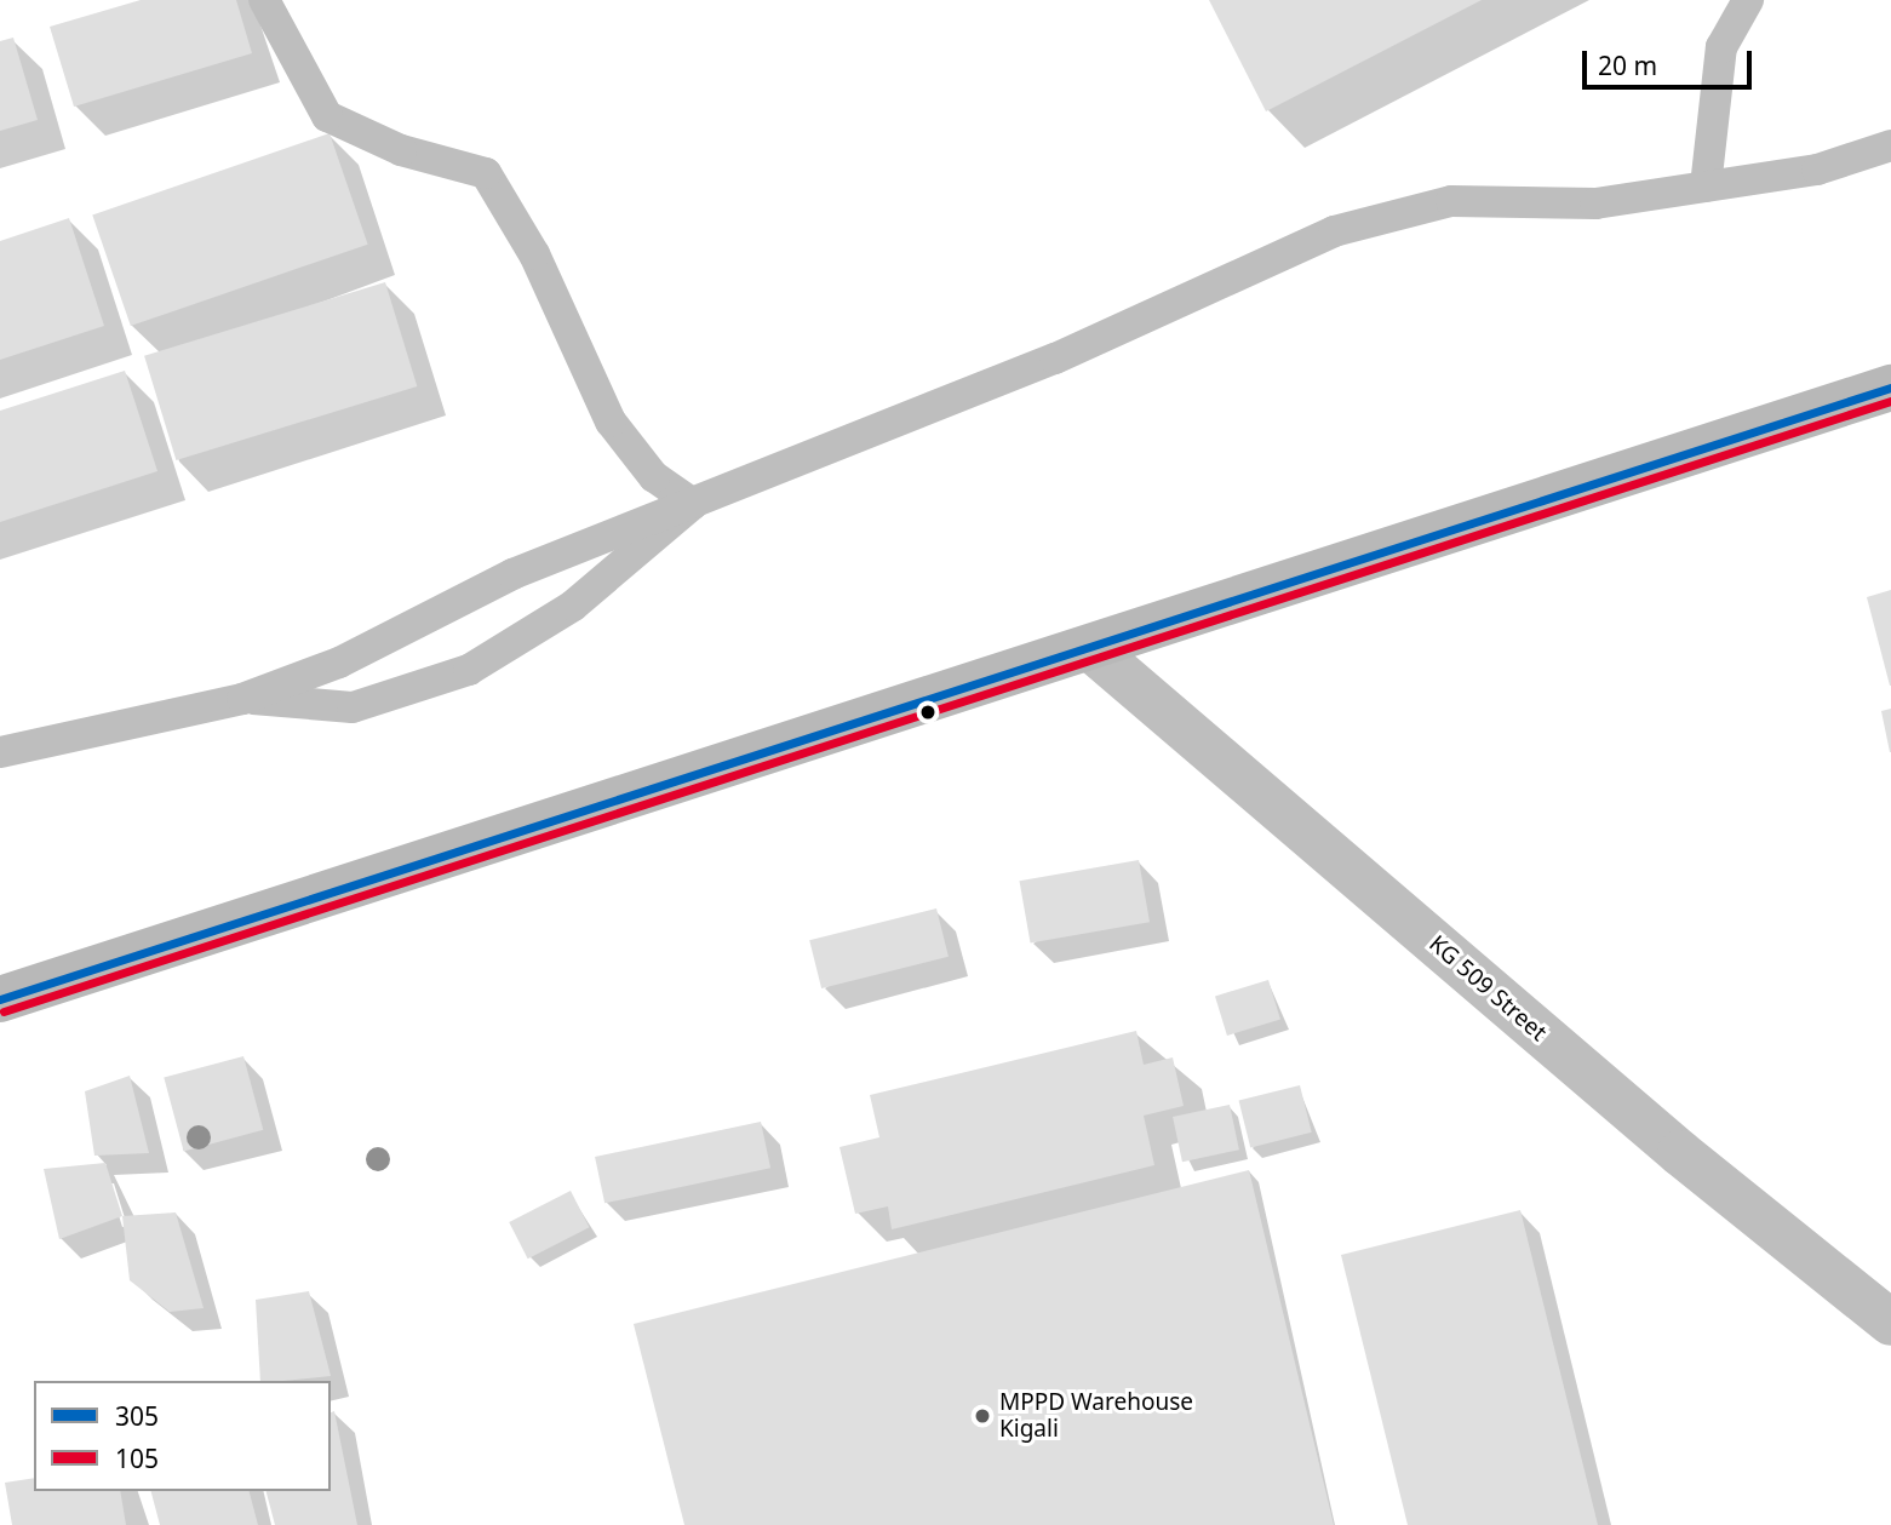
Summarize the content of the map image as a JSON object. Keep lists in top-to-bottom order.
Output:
{
  "streets": {
    "street": ["KG 509 Street"]
  },
  "places": ["MPPD Warehouse Kigali"],
  "lines": ["transit line 305", "transit line 105"],
  "legend": ["305", "105"],
  "scale_bar": "20 m"
}
